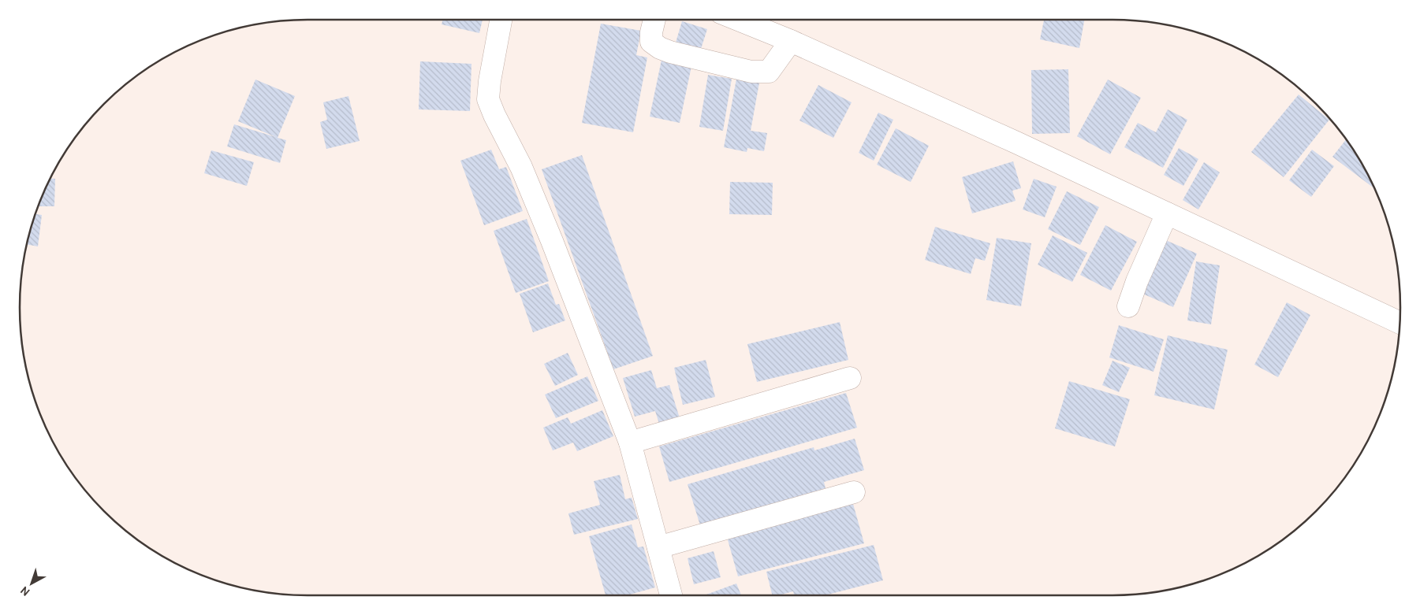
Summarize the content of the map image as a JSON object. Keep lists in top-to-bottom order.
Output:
{
  "north": "bottom left"
}
